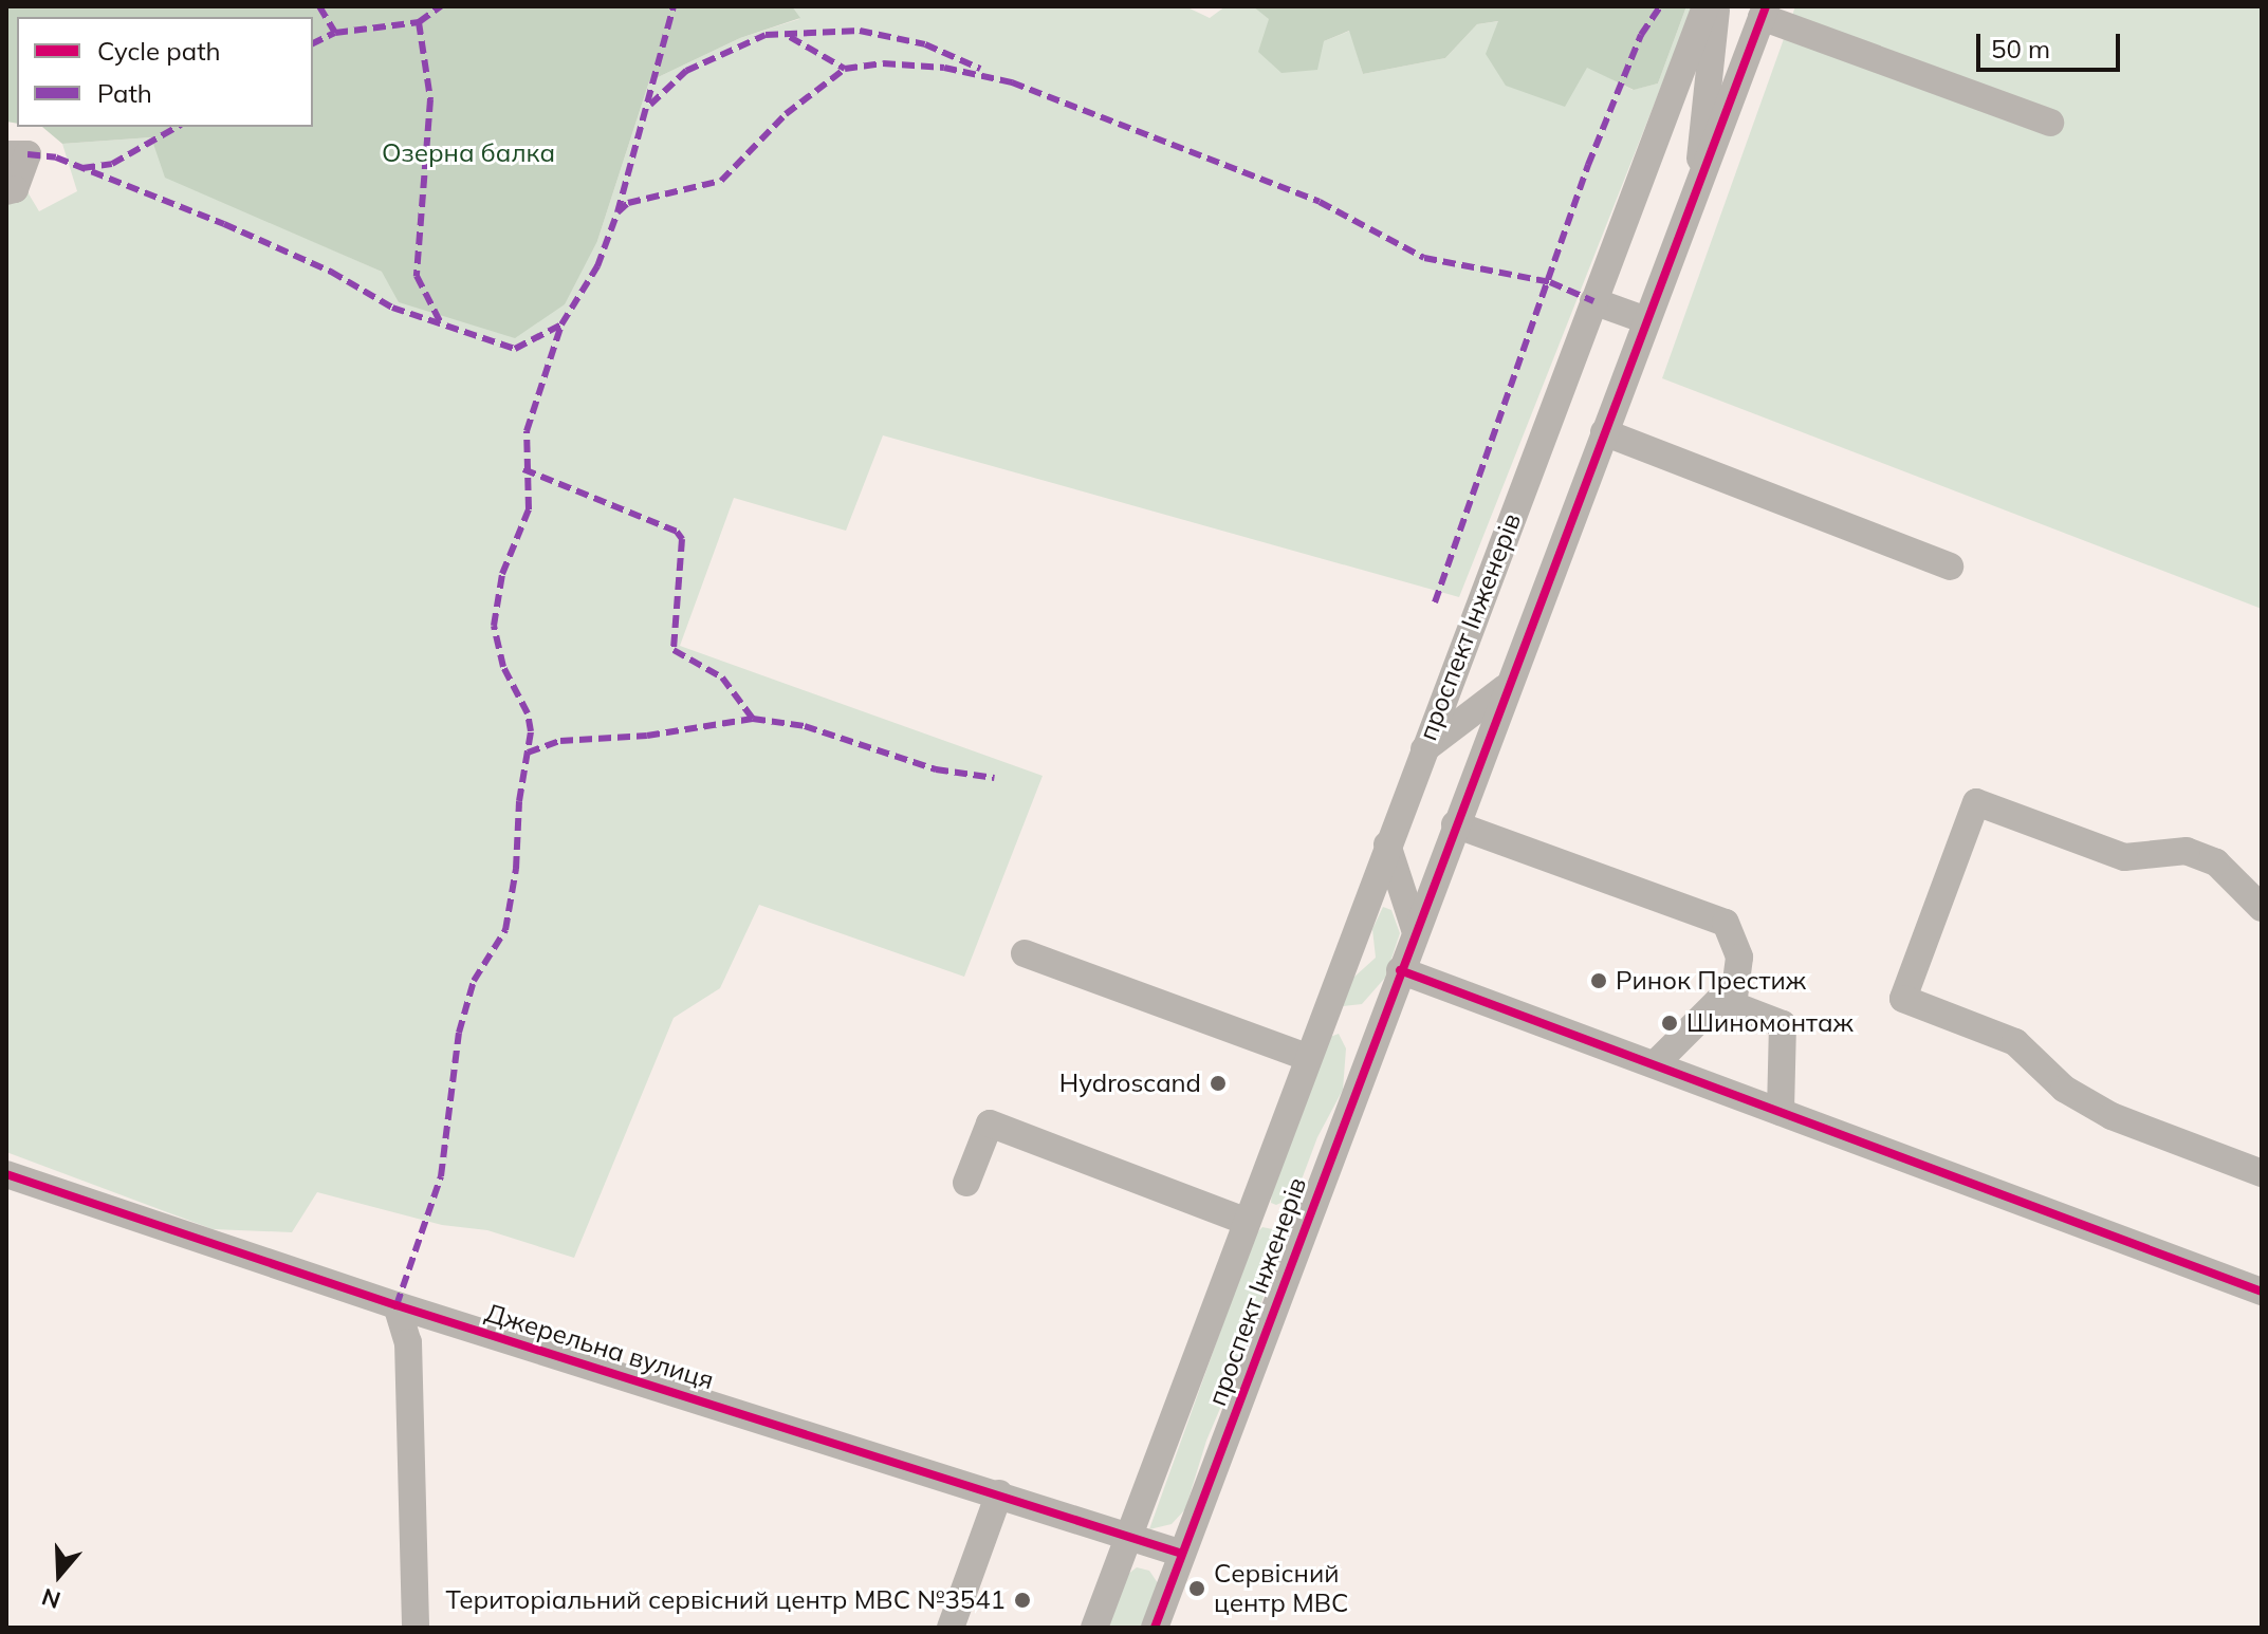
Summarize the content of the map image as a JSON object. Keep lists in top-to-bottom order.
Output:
{
  "streets": {
    "street": ["проспект Інженерів", "Джерельна вулиця"]
  },
  "crossings": [
    ["проспект Інженерів", "Джерельна вулиця"]
  ],
  "parks": ["Озерна балка"],
  "places": [
    "Ринок Престиж",
    "Шиномонтаж",
    "Hydroscand",
    "Сервісний центр МВС",
    "Територіальний сервісний центр МВС №3541"
  ],
  "legend": ["Cycle path", "Path"],
  "scale_bar": "50 m",
  "north": "bottom"
}
